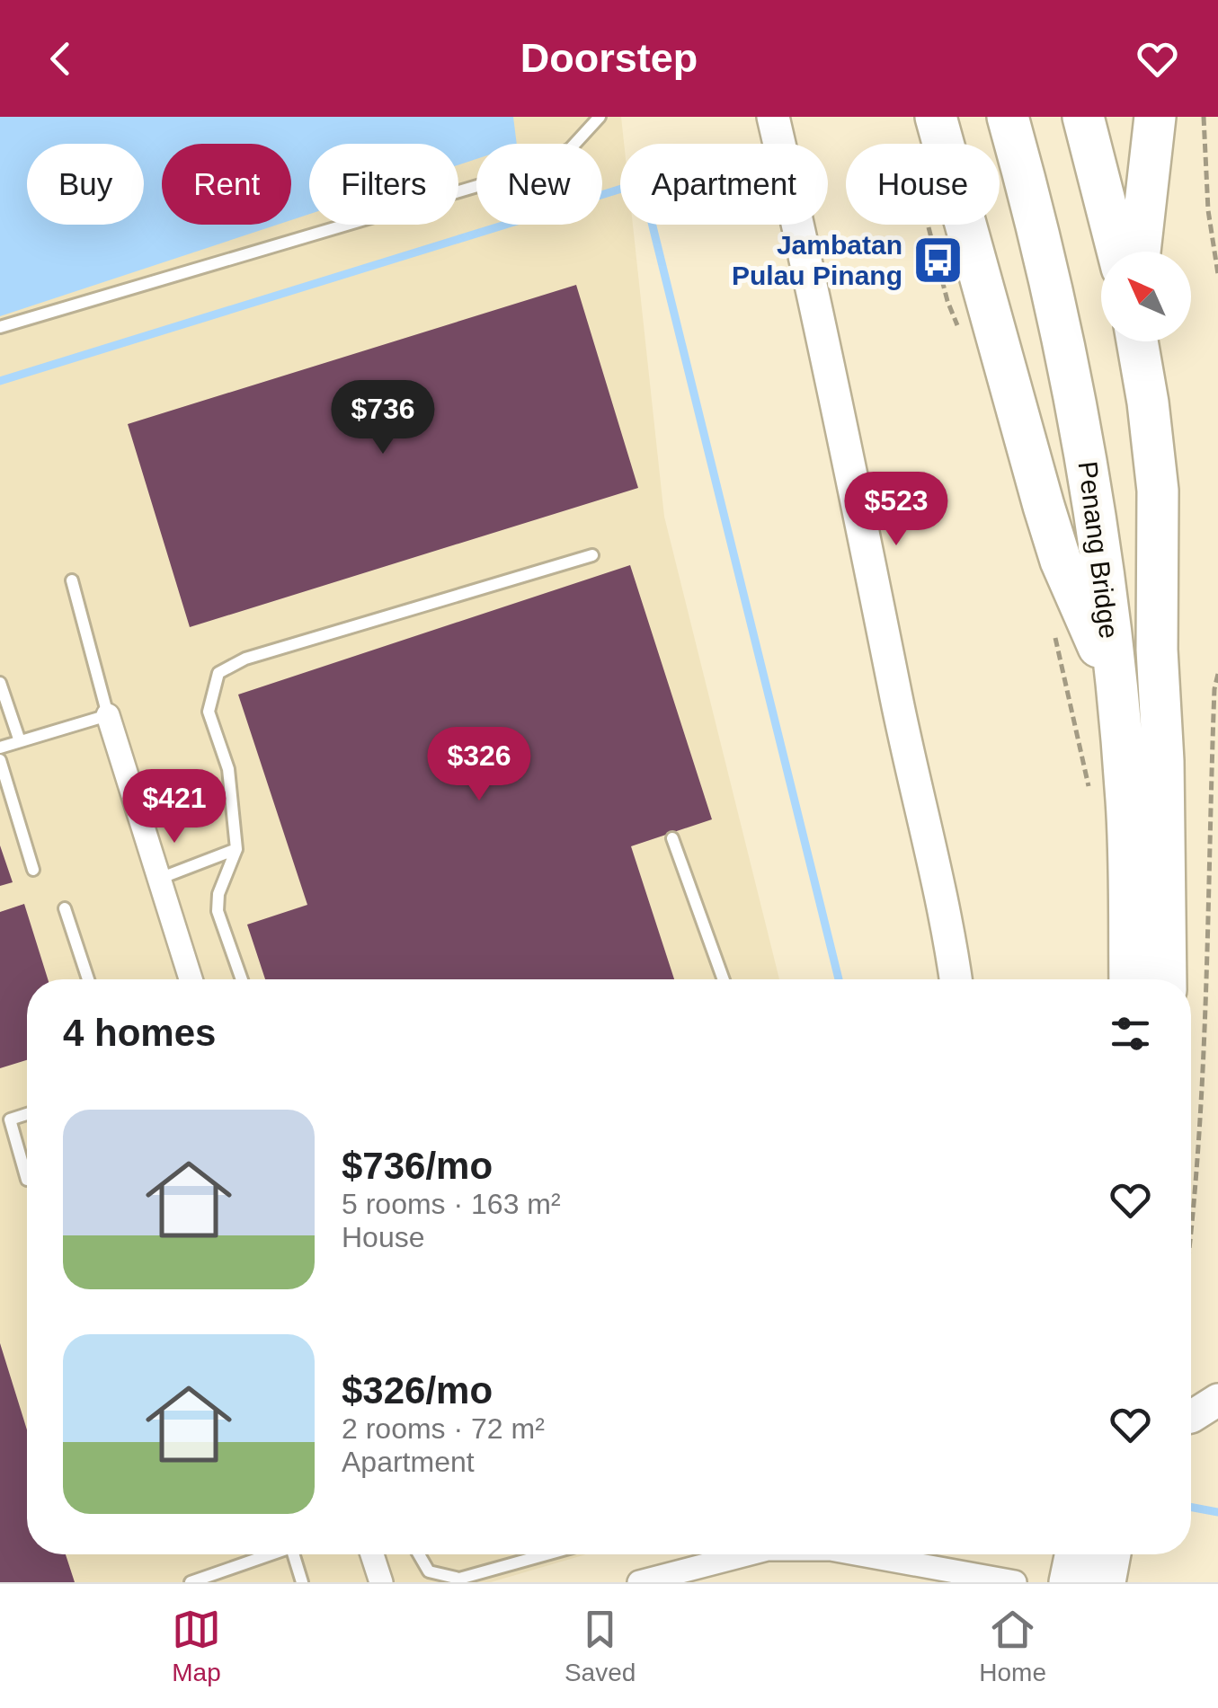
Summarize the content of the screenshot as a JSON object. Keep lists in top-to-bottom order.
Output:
{
  "streets": {
    "highway": ["Penang Bridge"]
  },
  "places": {
    "bus stop": ["Jambatan Pulau Pinang"]
  },
  "north": "top left",
  "page": {
    "header": "Doorstep",
    "chip": [
      "Buy",
      "Rent",
      "Filters",
      "New",
      "Apartment",
      "House"
    ],
    "price": [
      "$736",
      "$523",
      "$326",
      "$421"
    ],
    "heading": "4 homes",
    "list": [
      {
        "name": "$736/mo",
        "note": "5 rooms · 163 m² · House"
      },
      {
        "name": "$326/mo",
        "note": "2 rooms · 72 m² · Apartment"
      }
    ],
    "tabs": ["Map", "Saved", "Home"]
  }
}
